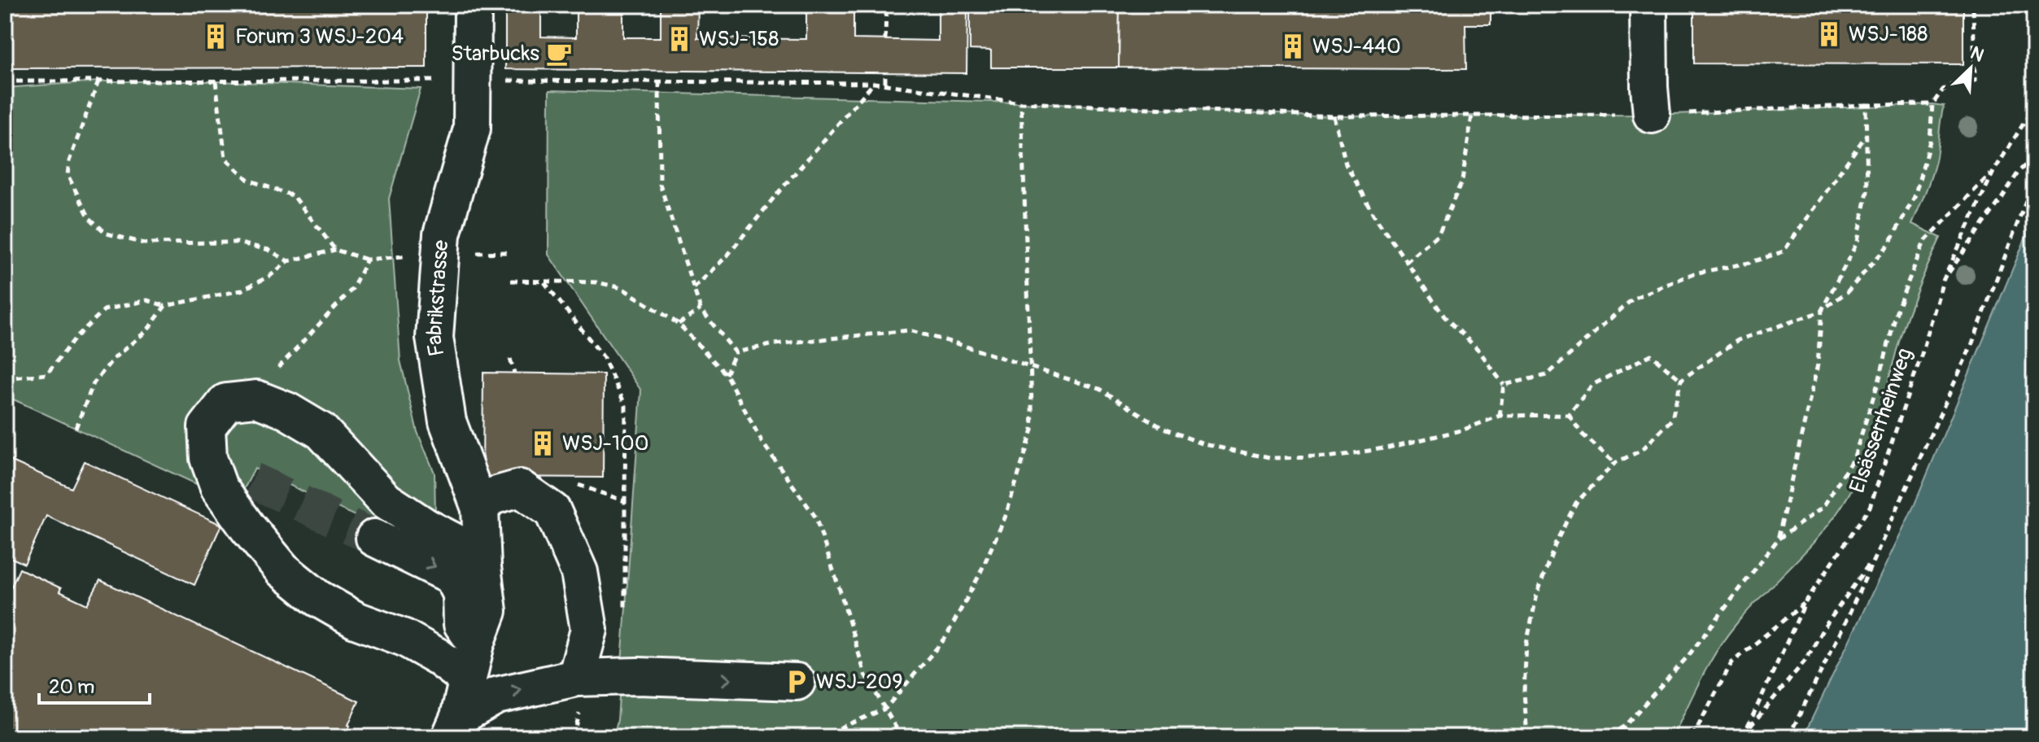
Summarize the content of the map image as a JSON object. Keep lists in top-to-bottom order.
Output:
{
  "streets": {
    "lane": ["Fabrikstrasse"],
    "path": ["Elsässerrheinweg"]
  },
  "places": {
    "building": [
      "WSJ-188",
      "Forum 3 WSJ-204",
      "WSJ-158",
      "WSJ-440",
      "WSJ-100"
    ],
    "cafe": ["Starbucks"],
    "parking": ["WSJ-209"]
  },
  "scale_bar": "20 m",
  "north": "top right"
}
